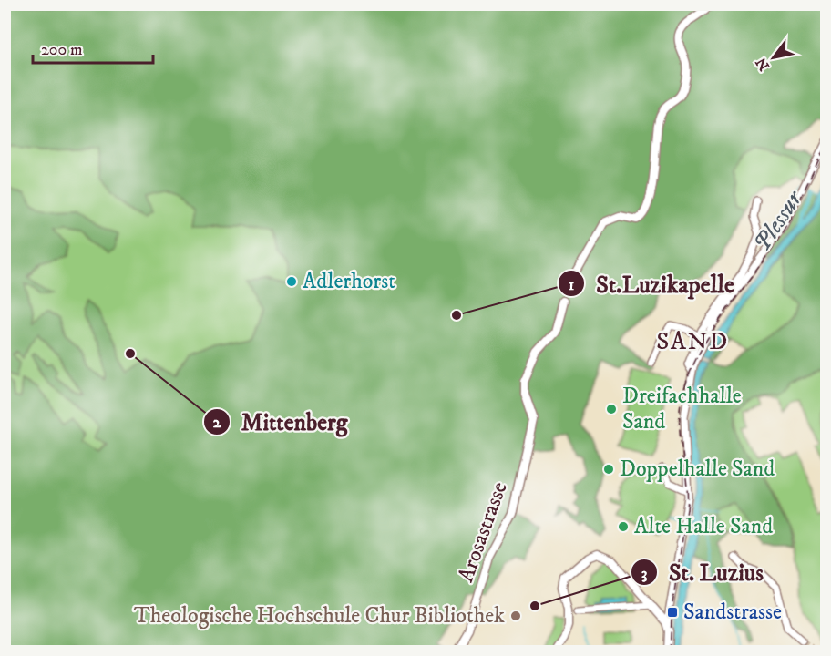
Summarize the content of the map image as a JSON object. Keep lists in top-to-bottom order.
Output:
{
  "streets": {
    "main road": ["Arosastrasse"]
  },
  "districts": ["SAND"],
  "water": ["Plessur"],
  "places": {
    "other": [
      "Adlerhorst",
      "St.Luzikapelle",
      "Mittenberg",
      "Dreifachhalle Sand",
      "Doppelhalle Sand",
      "Alte Halle Sand",
      "St. Luzius",
      "Theologische Hochschule Chur Bibliothek"
    ],
    "transit": ["Sandstrasse"]
  },
  "scale_bar": "200 m",
  "north": "bottom left"
}
